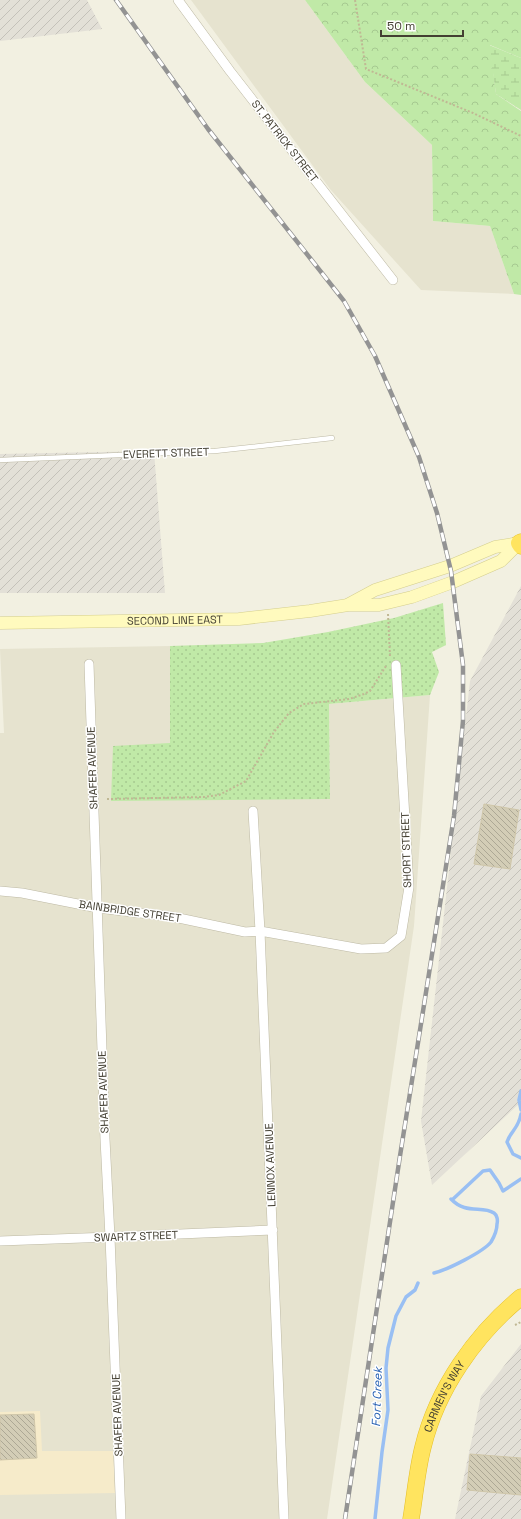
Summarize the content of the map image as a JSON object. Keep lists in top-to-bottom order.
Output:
{
  "streets": {
    "highway": ["CARMEN'S WAY"],
    "main road": ["SECOND LINE EAST"],
    "street": [
      "ST. PATRICK STREET",
      "SHAFER AVENUE",
      "SHORT STREET",
      "BAINBRIDGE STREET",
      "LENNOX AVENUE",
      "SWARTZ STREET"
    ],
    "lane": ["EVERETT STREET"]
  },
  "crossings": [
    ["SHAFER AVENUE", "BAINBRIDGE STREET"],
    ["SHAFER AVENUE", "SWARTZ STREET"],
    ["SHORT STREET", "BAINBRIDGE STREET"],
    ["SHORT STREET", "LENNOX AVENUE"],
    ["BAINBRIDGE STREET", "LENNOX AVENUE"],
    ["LENNOX AVENUE", "SWARTZ STREET"]
  ],
  "water": ["Fort Creek"],
  "scale_bar": "50 m"
}
